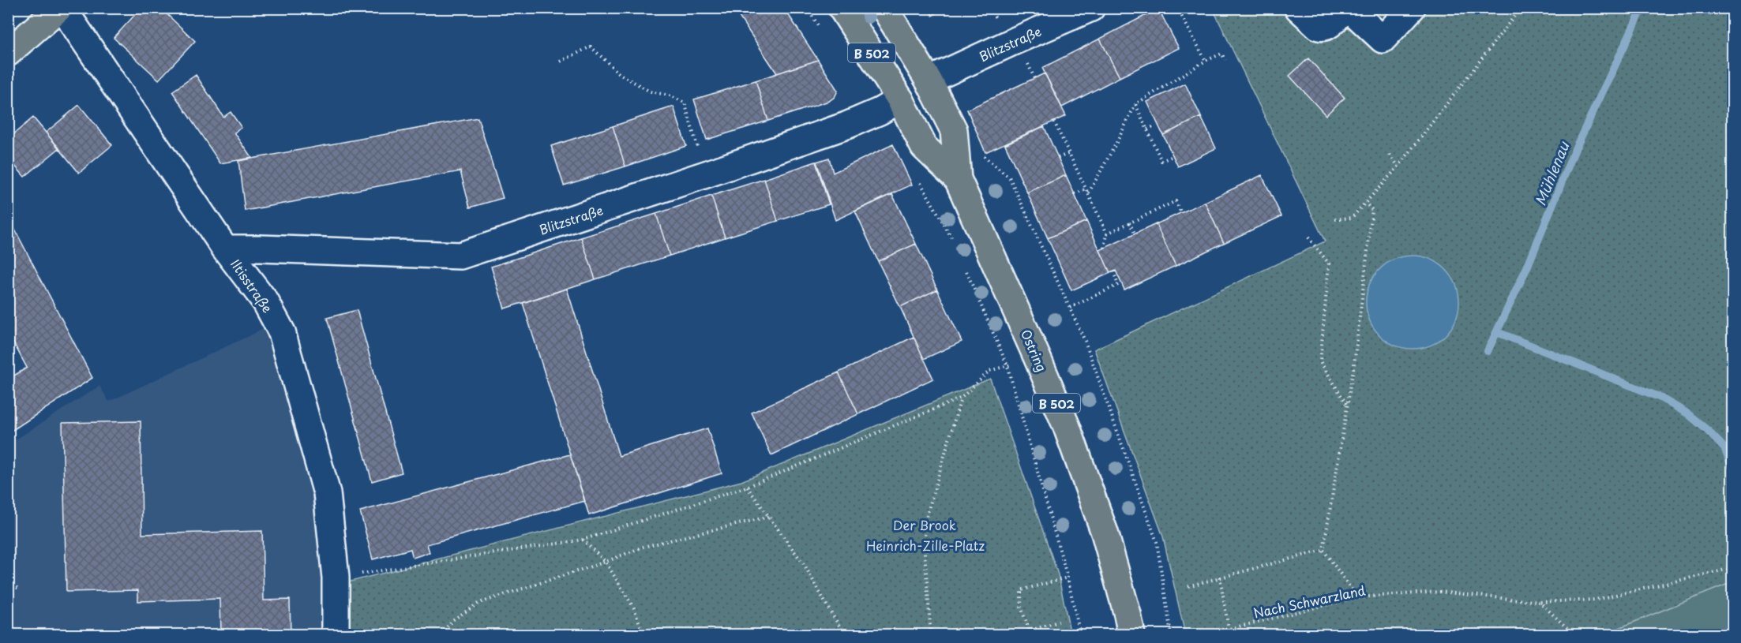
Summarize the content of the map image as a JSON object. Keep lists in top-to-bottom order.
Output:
{
  "streets": {
    "main road": ["B 502", "Ostring"],
    "street": ["Blitzstraße", "Iltisstraße"],
    "path": ["Nach Schwarzland"]
  },
  "crossings": [
    ["Blitzstraße", "Iltisstraße"],
    ["Blitzstraße", "Ostring"]
  ],
  "water": ["Mühlenau"],
  "parks": ["Der Brook", "Heinrich-Zille-Platz"]
}
